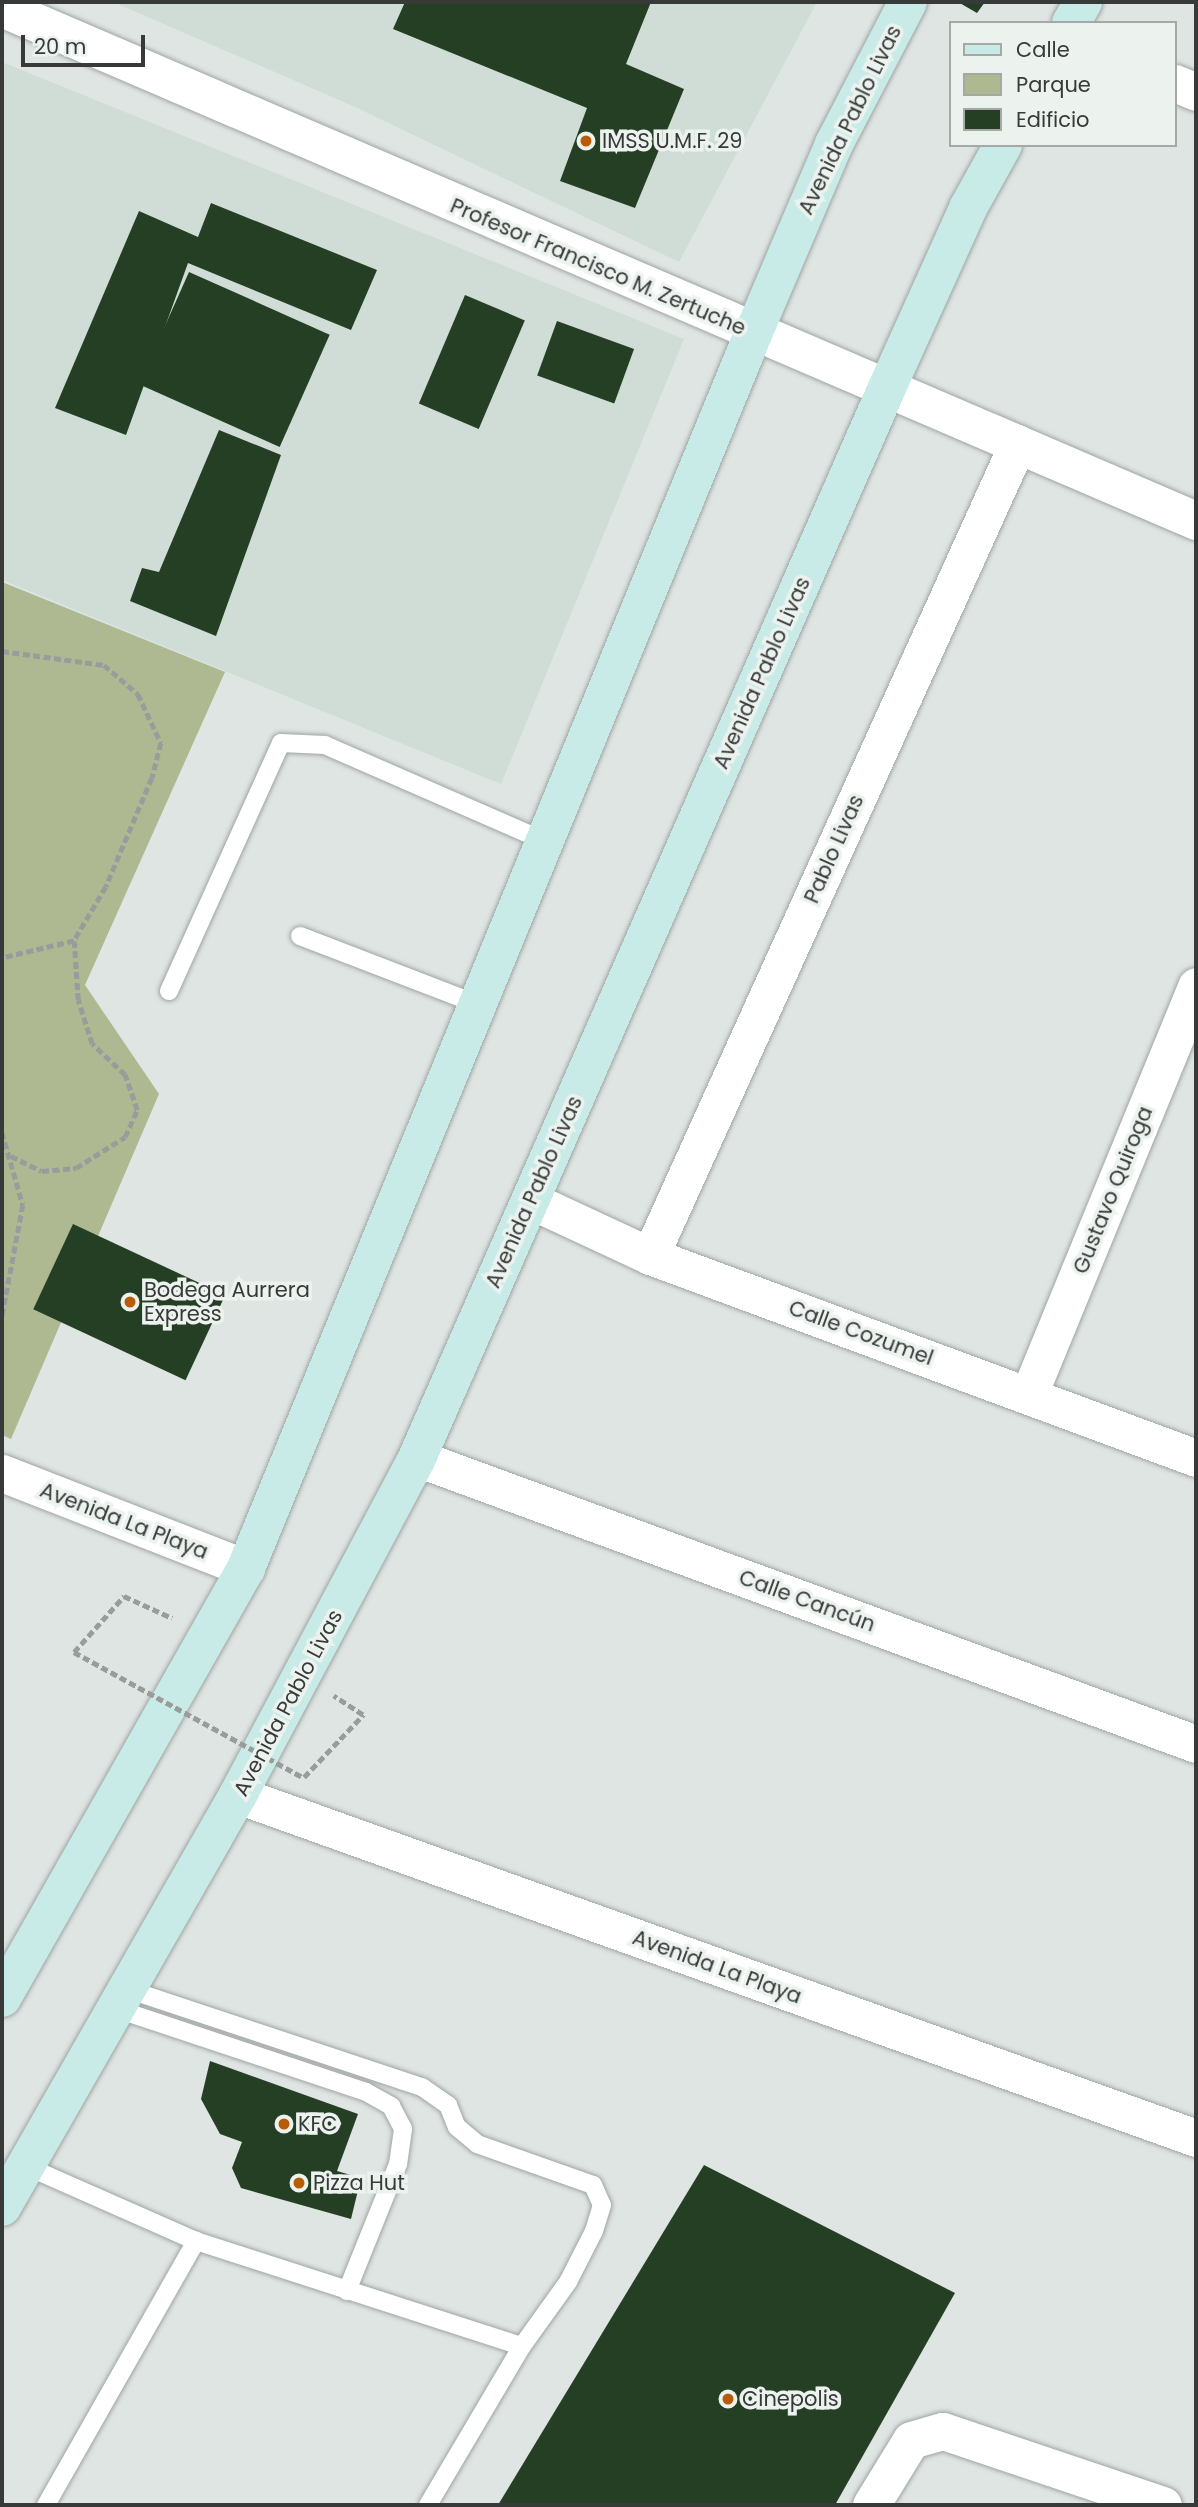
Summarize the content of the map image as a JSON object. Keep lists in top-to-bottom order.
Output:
{
  "streets": {
    "main road": ["Avenida Pablo Livas"],
    "street": [
      "Profesor Francisco M. Zertuche",
      "Pablo Livas",
      "Gustavo Quiroga",
      "Calle Cozumel",
      "Avenida La Playa",
      "Calle Cancún"
    ]
  },
  "crossings": [
    ["Avenida Pablo Livas", "Profesor Francisco M. Zertuche"],
    ["Avenida Pablo Livas", "Calle Cozumel"],
    ["Avenida Pablo Livas", "Avenida La Playa"],
    ["Avenida Pablo Livas", "Calle Cancún"],
    ["Profesor Francisco M. Zertuche", "Pablo Livas"],
    ["Pablo Livas", "Calle Cozumel"],
    ["Gustavo Quiroga", "Calle Cozumel"]
  ],
  "places": [
    "IMSS U.M.F. 29",
    "Bodega Aurrera Express",
    "KFC",
    "Pizza Hut",
    "Cinepolis"
  ],
  "legend": ["Calle", "Parque", "Edificio"],
  "scale_bar": "20 m"
}
